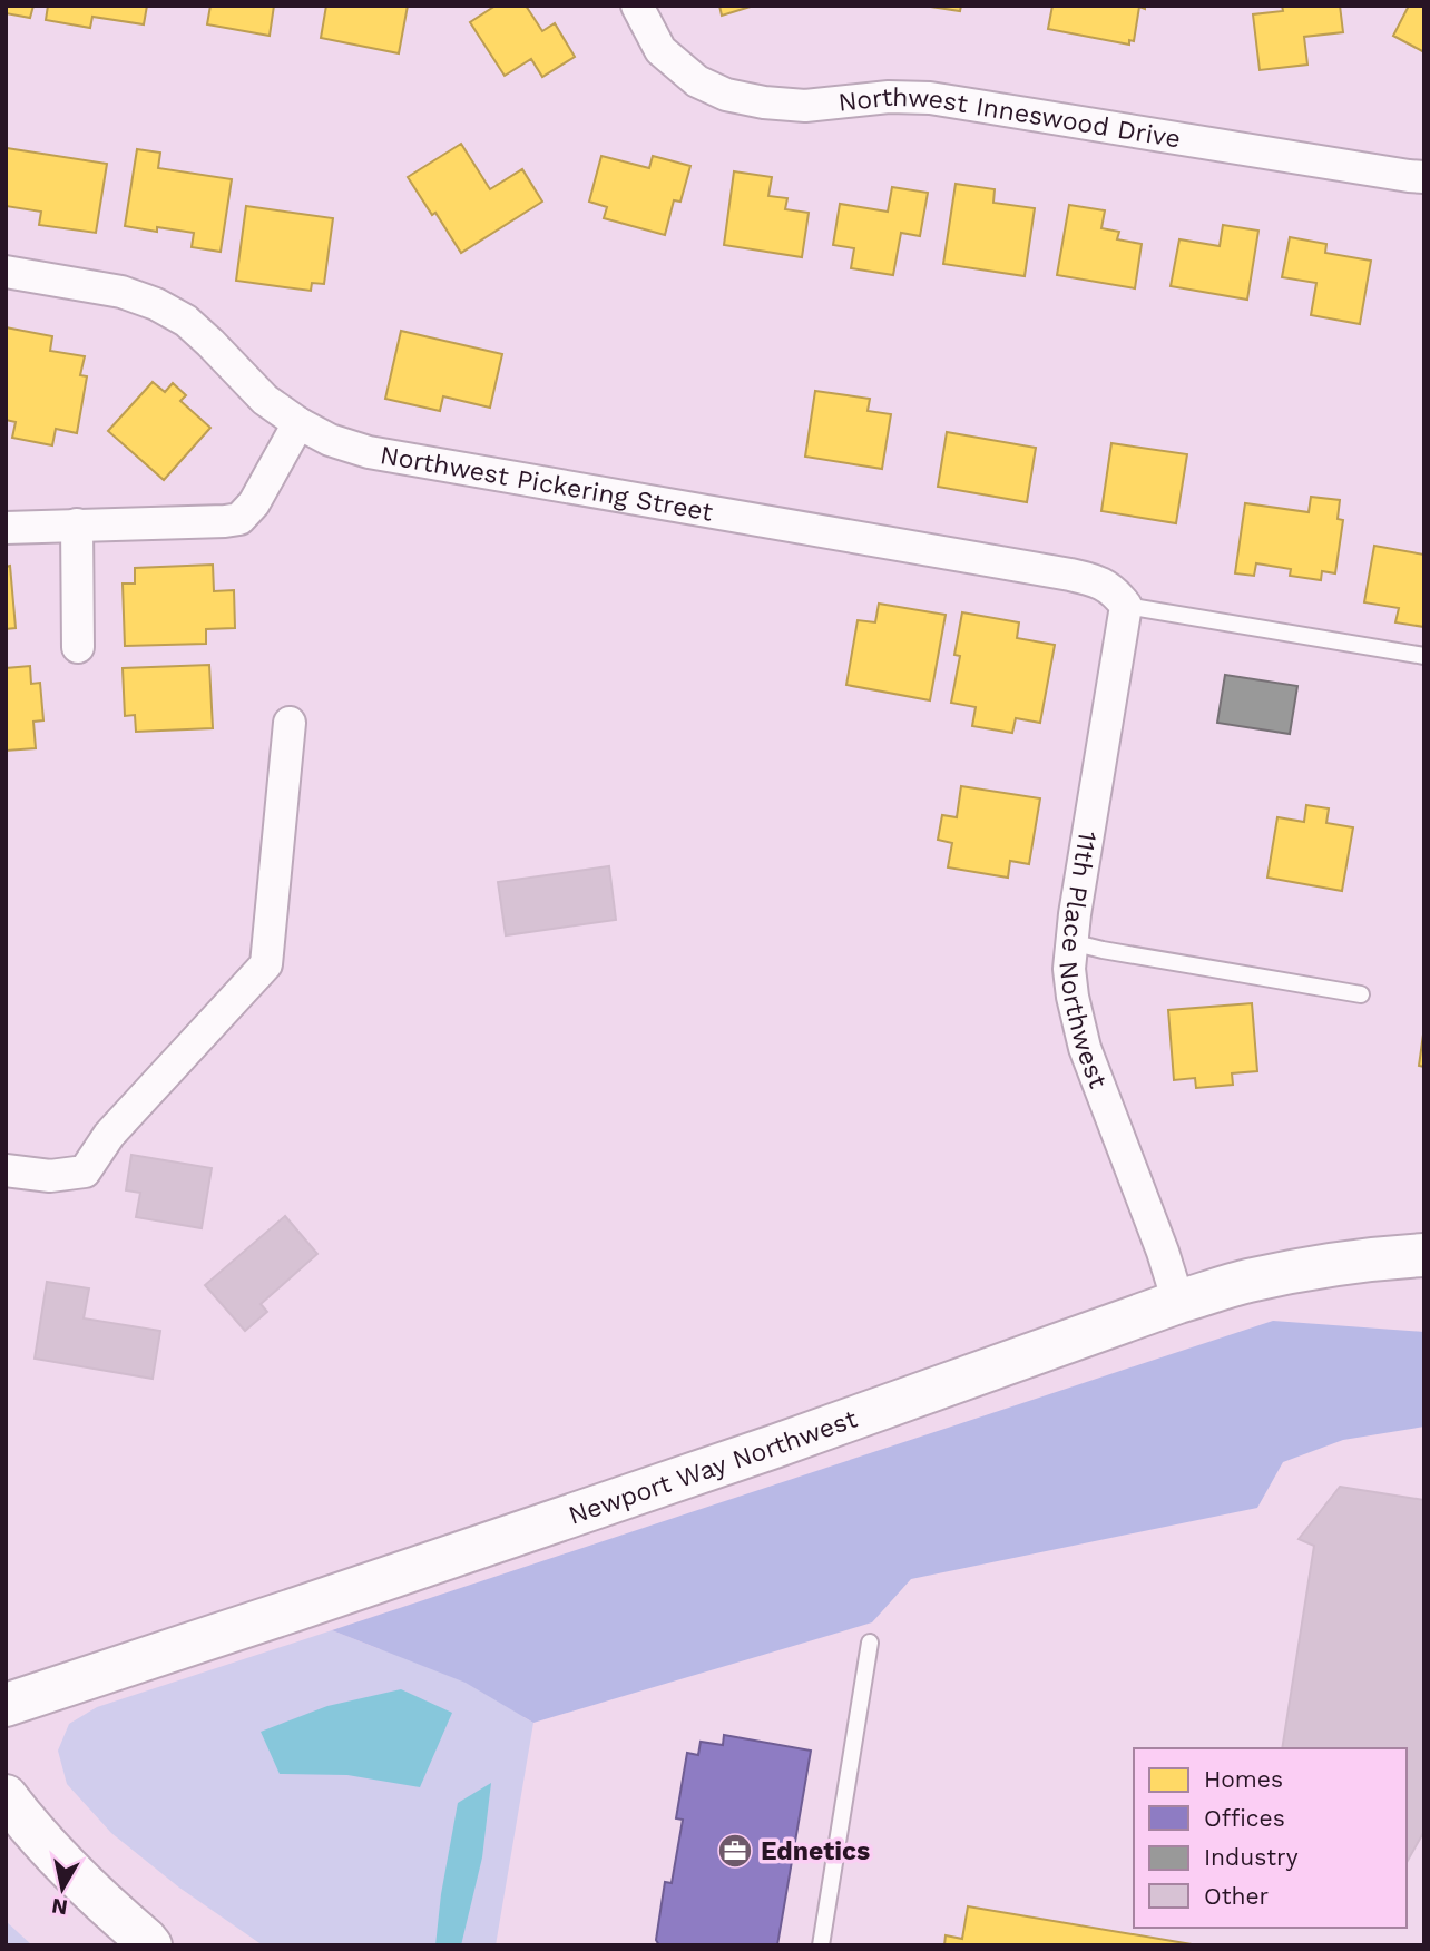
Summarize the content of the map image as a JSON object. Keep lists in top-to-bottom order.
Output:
{
  "streets": {
    "street": [
      "Northwest Inneswood Drive",
      "Northwest Pickering Street",
      "11th Place Northwest",
      "Newport Way Northwest"
    ]
  },
  "crossings": [
    ["Northwest Pickering Street", "11th Place Northwest"],
    ["11th Place Northwest", "Newport Way Northwest"]
  ],
  "places": {
    "office": ["Ednetics"]
  },
  "legend": [
    "Homes",
    "Offices",
    "Industry",
    "Other"
  ],
  "north": "bottom"
}
